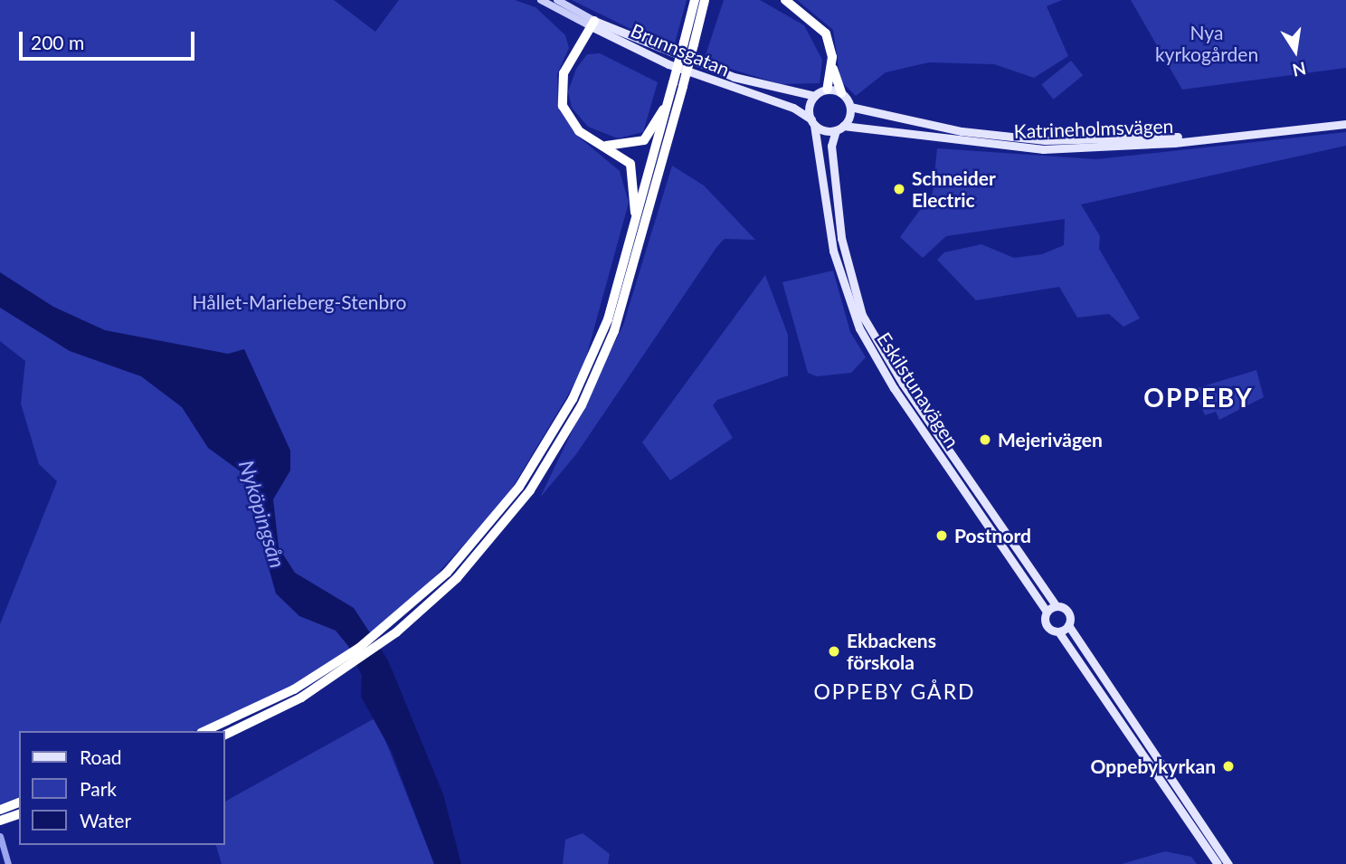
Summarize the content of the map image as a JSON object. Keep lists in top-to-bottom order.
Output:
{
  "streets": {
    "main road": ["Brunnsgatan", "Katrineholmsvägen", "Eskilstunavägen"]
  },
  "crossings": [
    ["Brunnsgatan", "Katrineholmsvägen"],
    ["Brunnsgatan", "Eskilstunavägen"],
    ["Katrineholmsvägen", "Eskilstunavägen"]
  ],
  "districts": ["OPPEBY", "OPPEBY GÅRD"],
  "water": ["Nyköpingsån"],
  "parks": ["Nya kyrkogården", "Hållet-Marieberg-Stenbro"],
  "places": [
    "Schneider Electric",
    "Mejerivägen",
    "Postnord",
    "Ekbackens förskola",
    "Oppebykyrkan"
  ],
  "legend": ["Road", "Park", "Water"],
  "scale_bar": "200 m",
  "north": "bottom"
}
